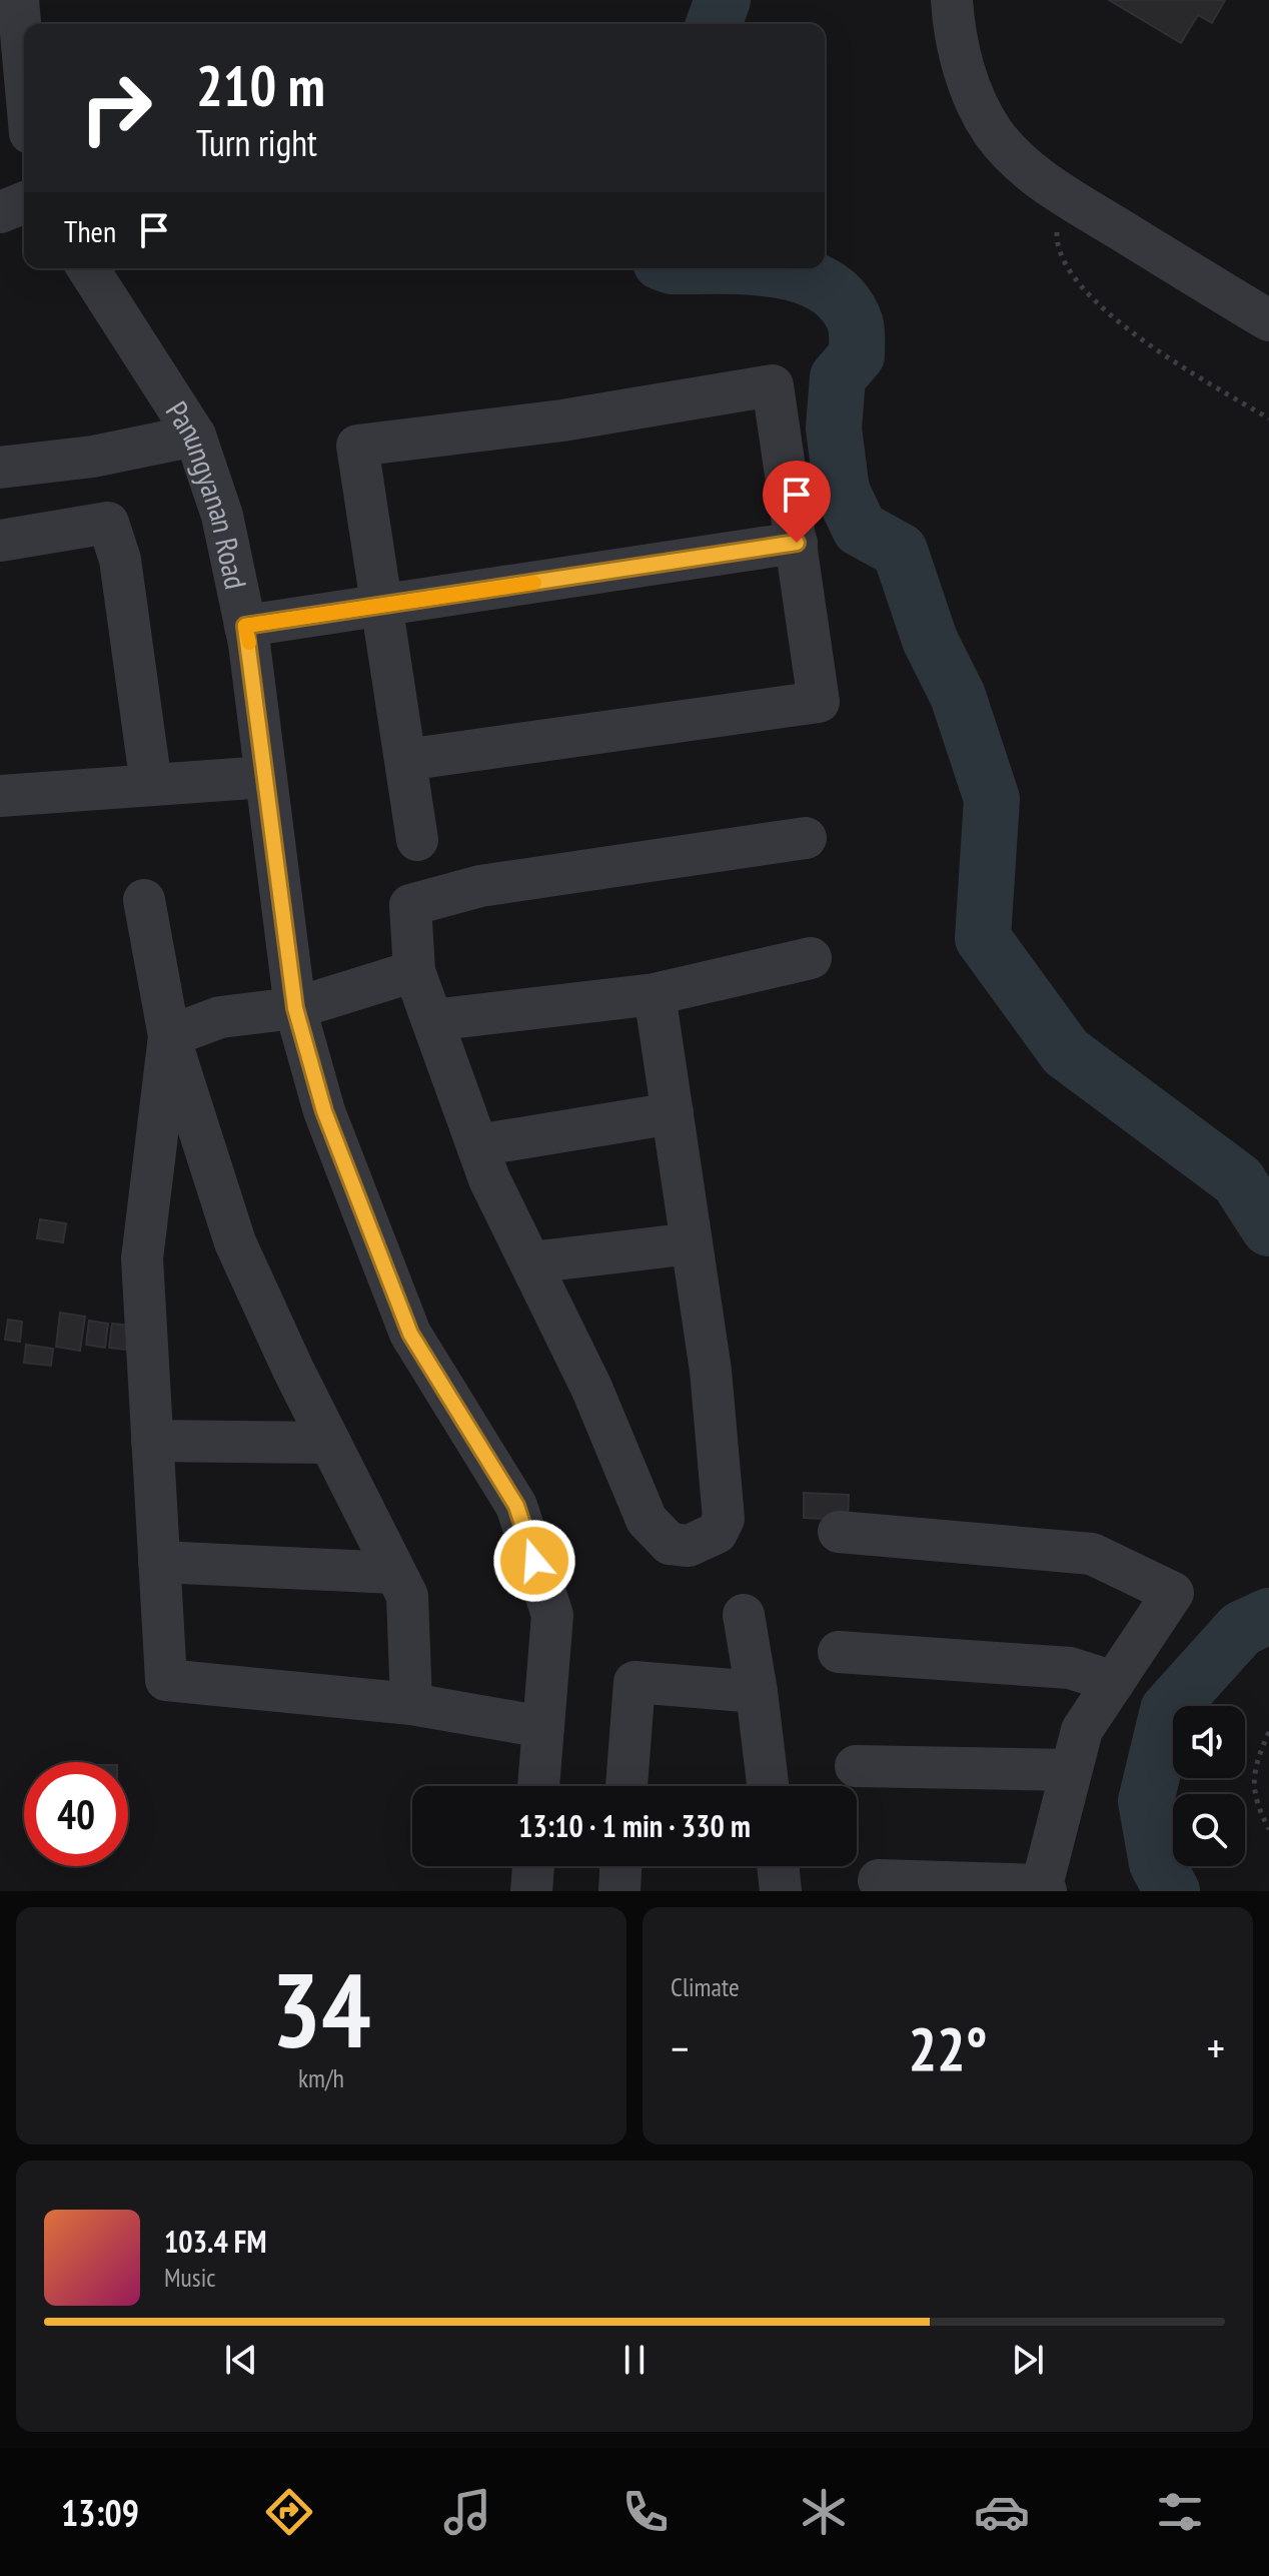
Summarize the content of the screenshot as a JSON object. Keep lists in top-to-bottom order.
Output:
{
  "streets": {
    "street": ["Panungyanan Road"]
  },
  "page": {
    "turn": ["210 m", "Turn right"],
    "then": "Then",
    "limit": "40",
    "trip": "13:10 · 1 min · 330 m",
    "tile": [
      ["34", "km/h"],
      "Climate"
    ],
    "heat": ["−", "22°", "+"],
    "song": ["103.4 FM", "Music"],
    "tabs": "13:09"
  }
}
